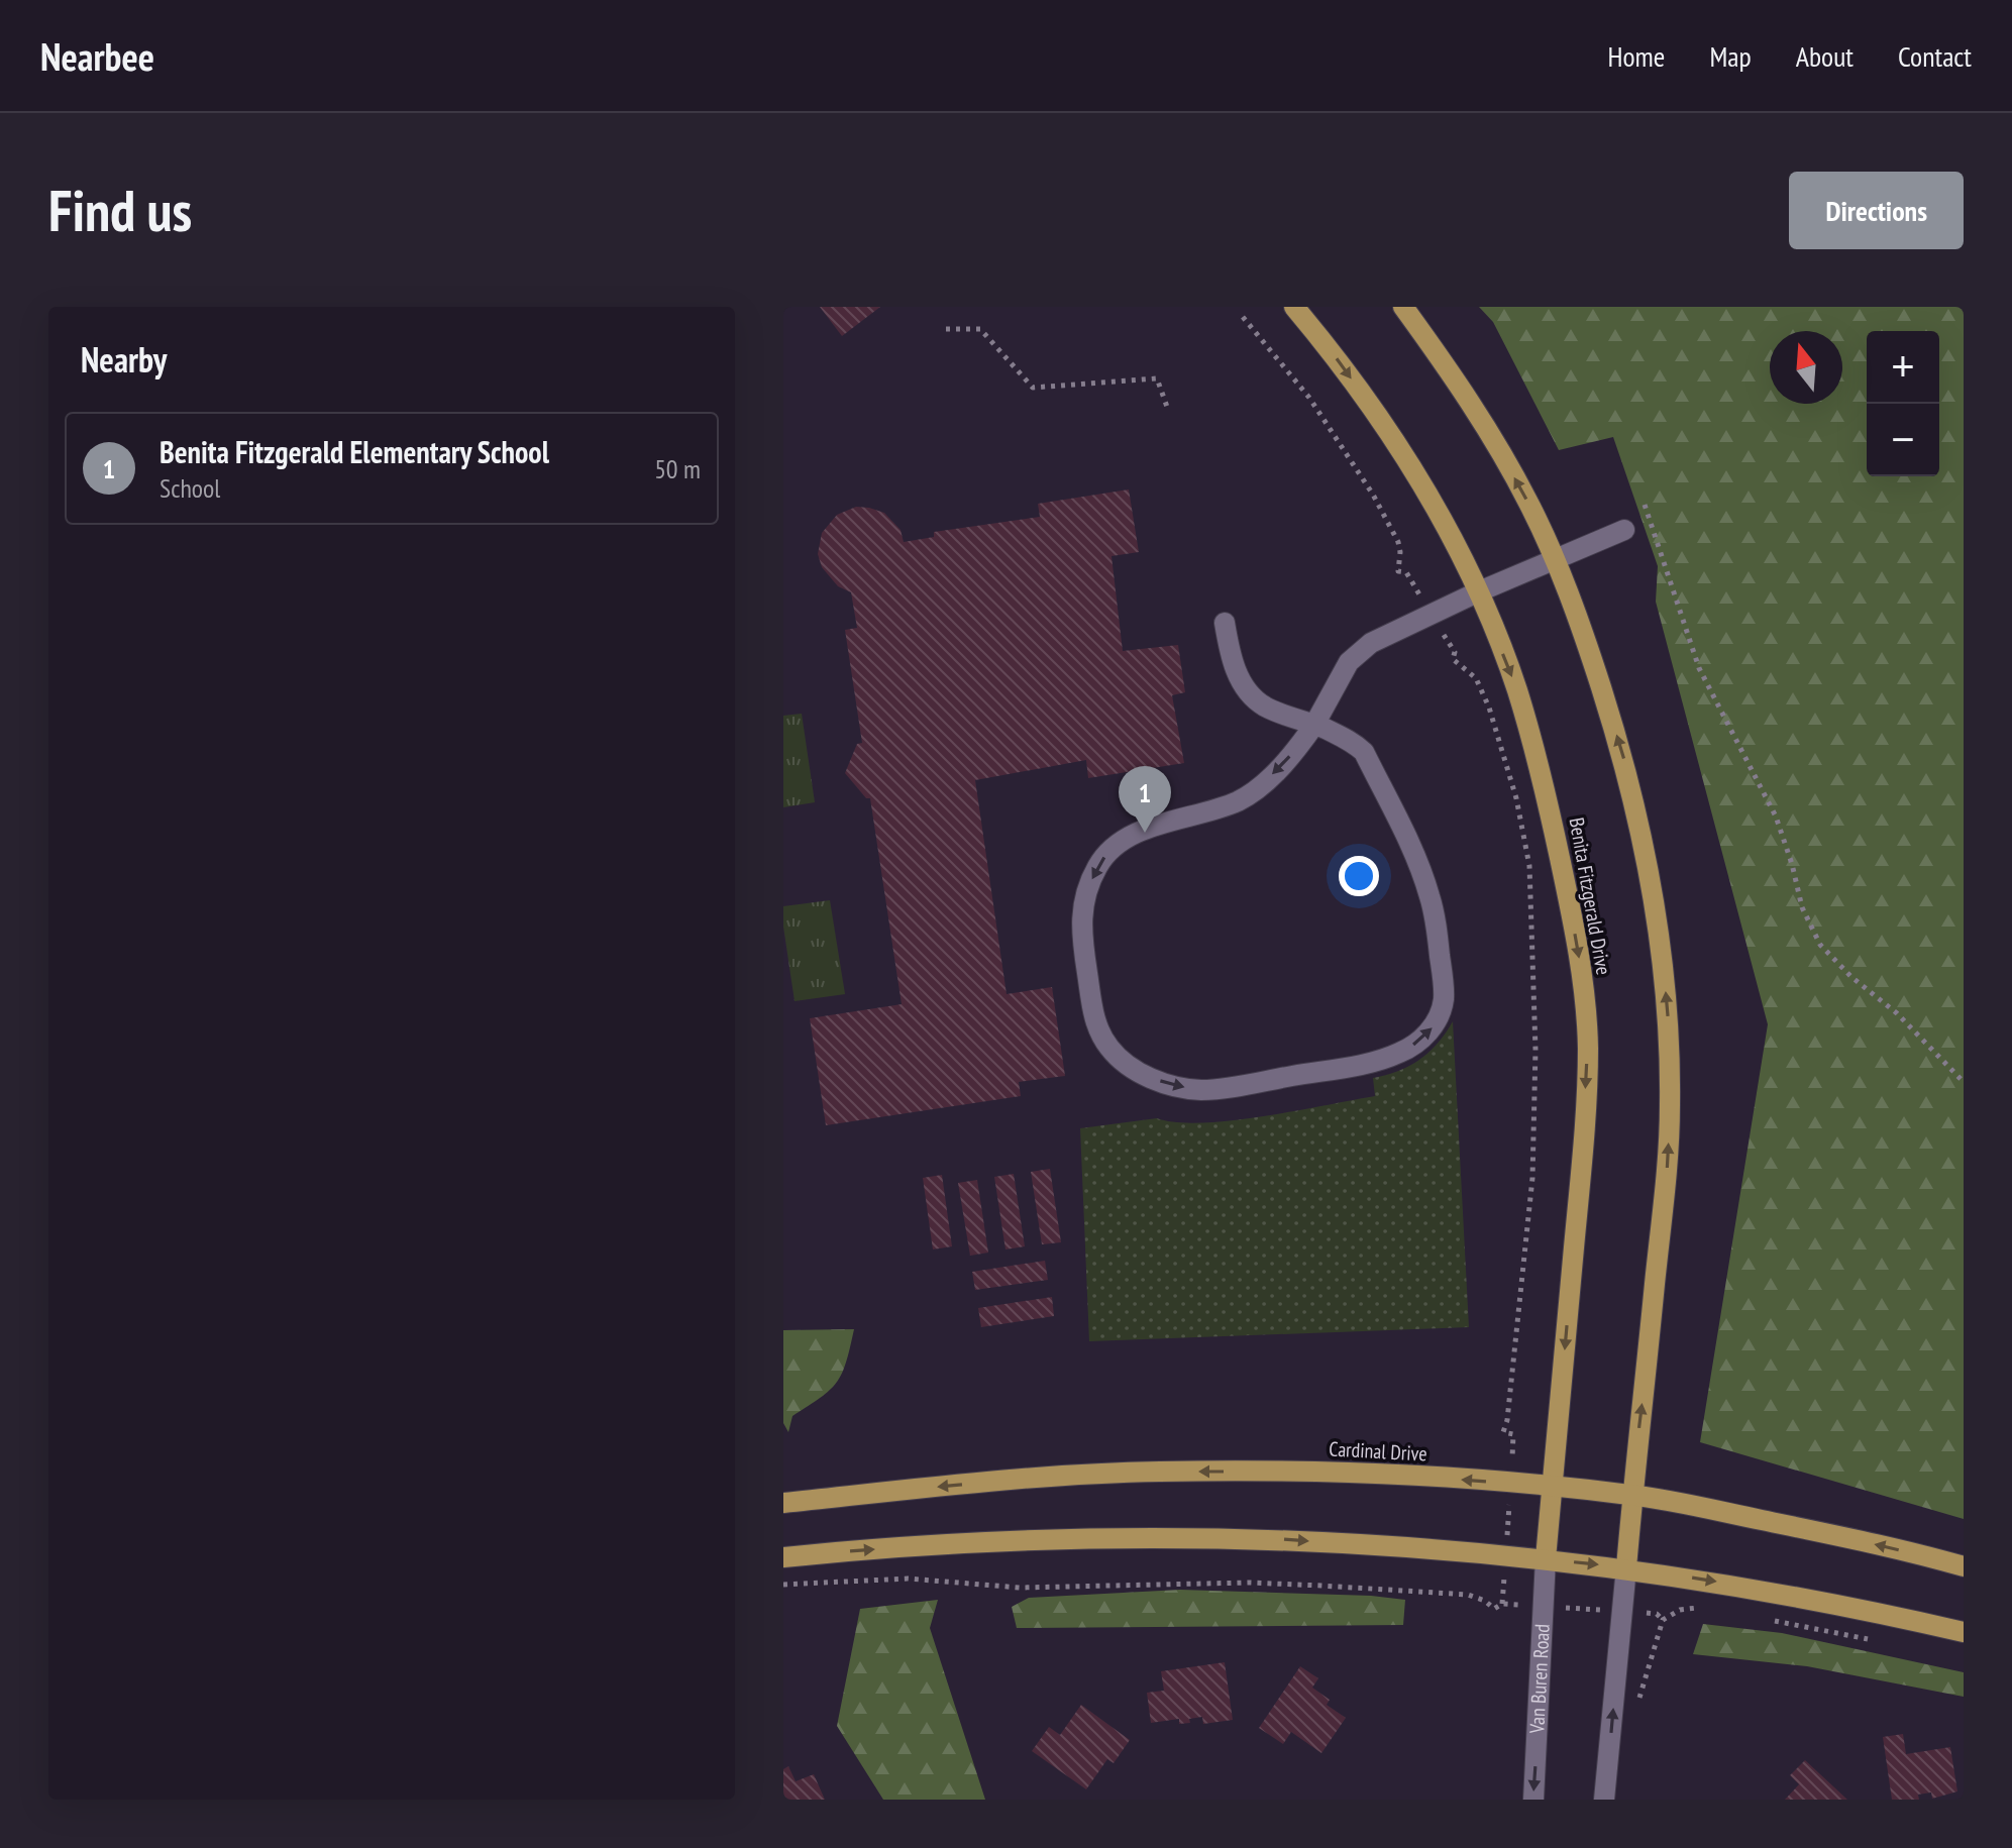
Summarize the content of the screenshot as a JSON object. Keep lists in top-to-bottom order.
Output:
{
  "streets": {
    "main road": ["Benita Fitzgerald Drive", "Cardinal Drive"],
    "street": ["Van Buren Road"]
  },
  "crossings": [
    ["Benita Fitzgerald Drive", "Cardinal Drive"],
    ["Benita Fitzgerald Drive", "Van Buren Road"]
  ],
  "north": "top",
  "page": {
    "header": "Nearbee",
    "nav": [
      "Home",
      "Map",
      "About",
      "Contact"
    ],
    "buttons": "Directions",
    "title": "Find us",
    "heading": "Nearby",
    "map_buttons": ["+", "−"],
    "list": [
      {
        "mark": "1",
        "name": "Benita Fitzgerald Elementary School",
        "note": "School",
        "value": "50 m"
      }
    ],
    "pins": "1"
  }
}
